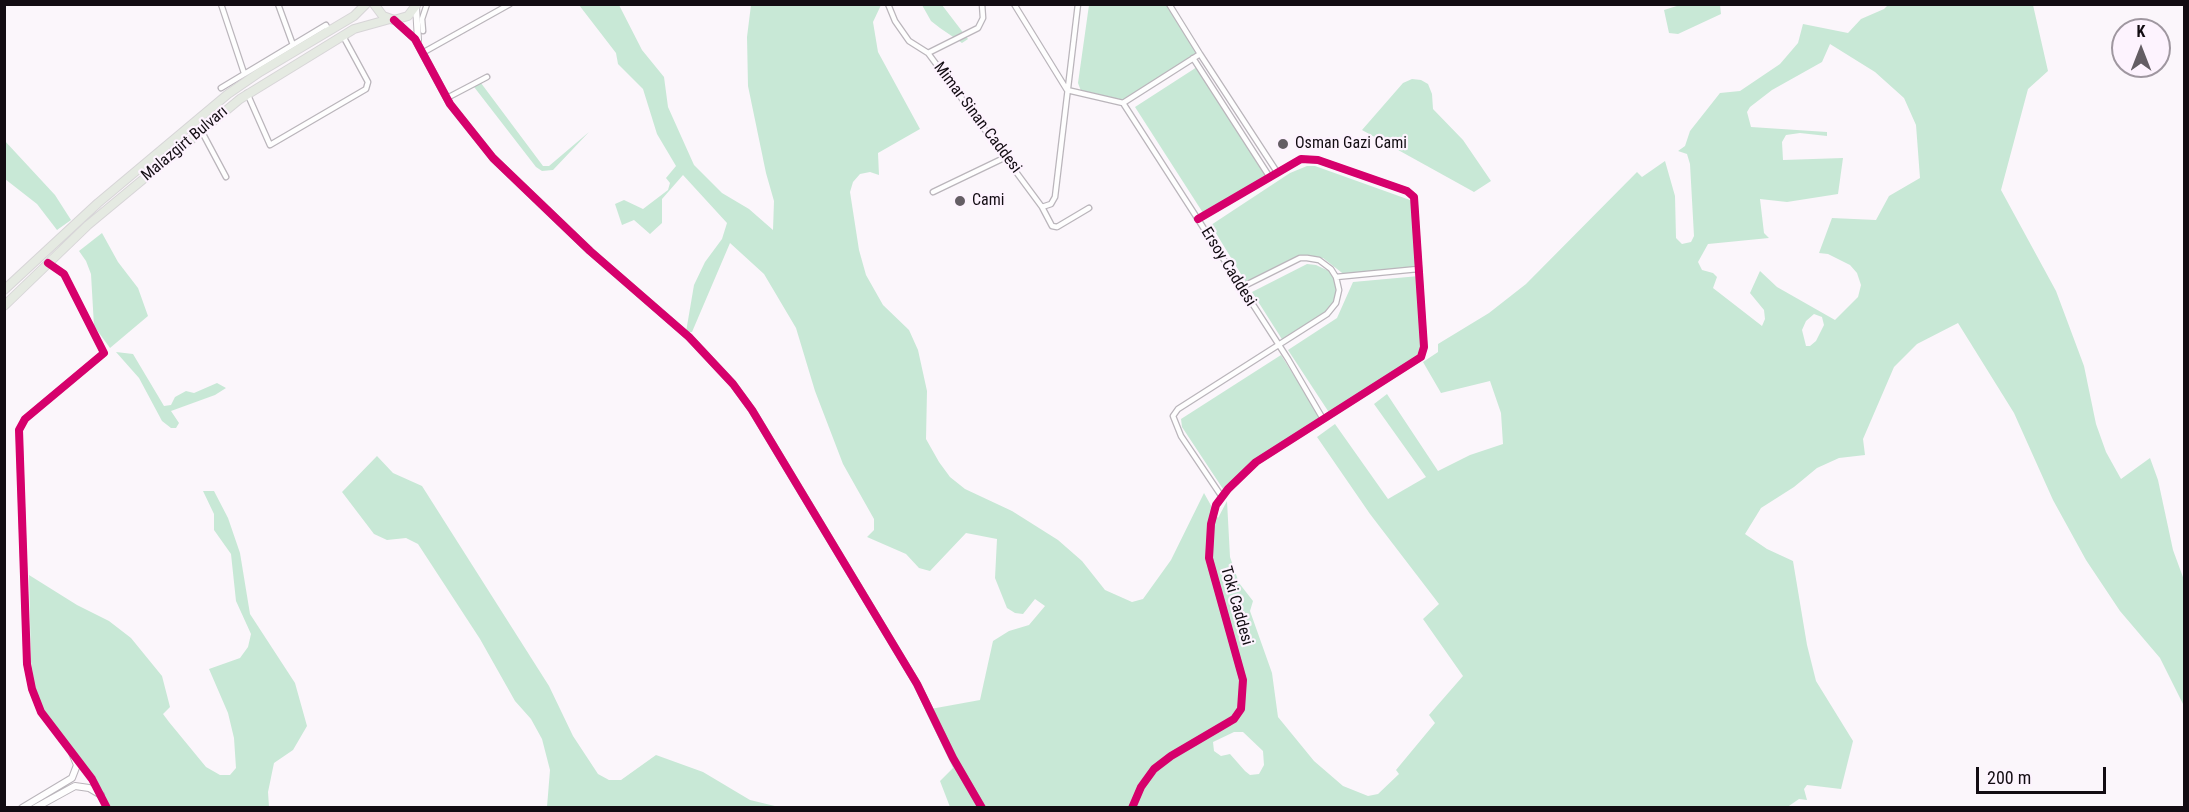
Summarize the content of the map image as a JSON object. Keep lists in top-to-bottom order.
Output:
{
  "streets": {
    "highway": ["Malazgirt Bulvarı"],
    "street": ["Mimar Sinan Caddesi", "Ersoy Caddesi", "Toki Caddesi"]
  },
  "crossings": [
    ["Ersoy Caddesi", "Toki Caddesi"]
  ],
  "places": ["Osman Gazi Cami", "Cami"],
  "scale_bar": "200 m",
  "north": "top"
}
